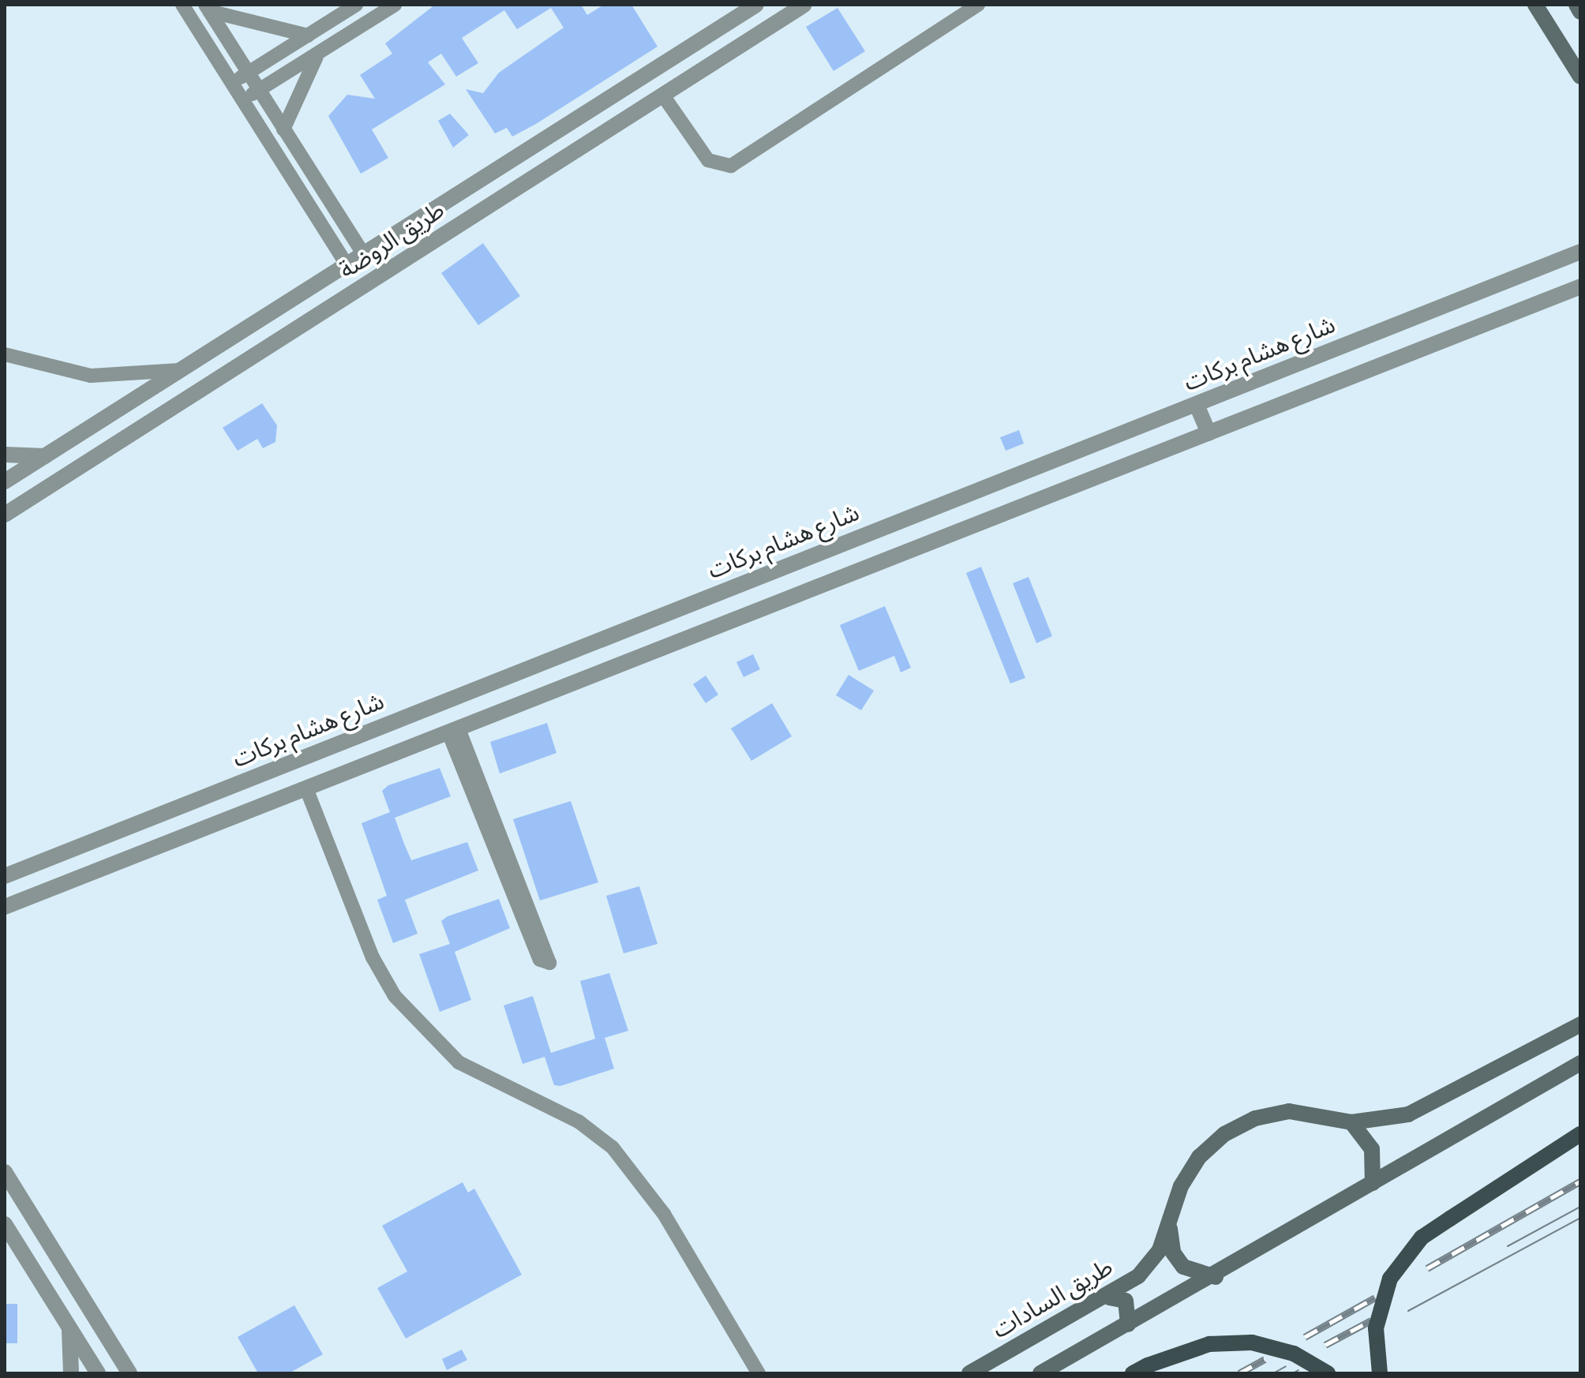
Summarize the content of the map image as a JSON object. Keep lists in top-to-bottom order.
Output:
{
  "streets": {
    "main road": ["طريق السادات"],
    "street": ["طريق الروضة", "شارع هشام بركات"]
  }
}
